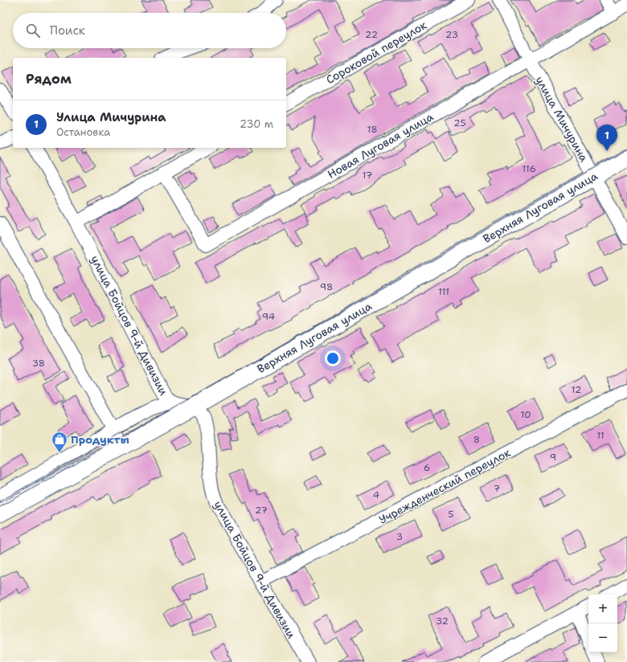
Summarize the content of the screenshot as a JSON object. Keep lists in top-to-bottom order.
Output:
{
  "streets": {
    "main road": ["Верхняя Луговая улица"],
    "street": [
      "Сороковой переулок",
      "улица Мичурина",
      "Новая Луговая улица",
      "улица Бойцов 9-й Дивизии",
      "Учрежденческий переулок"
    ]
  },
  "crossings": [
    ["улица Мичурина", "Новая Луговая улица"],
    ["улица Мичурина", "Верхняя Луговая улица"],
    ["Верхняя Луговая улица", "улица Бойцов 9-й Дивизии"],
    ["улица Бойцов 9-й Дивизии", "Учрежденческий переулок"]
  ],
  "places": {
    "shop": ["Продукты"]
  },
  "house_numbers": [
    "22",
    "23",
    "25",
    "18",
    "116",
    "17",
    "98",
    "111",
    "94",
    "38",
    "12",
    "10",
    "11",
    "8",
    "9",
    "6",
    "7",
    "4",
    "27",
    "5",
    "3",
    "32"
  ],
  "page": {
    "search": "Поиск",
    "heading": "Рядом",
    "list": [
      {
        "mark": "1",
        "name": "Улица Мичурина",
        "note": "Остановка",
        "value": "230 m"
      }
    ],
    "pins": "1",
    "map_buttons": ["+", "−"]
  }
}
